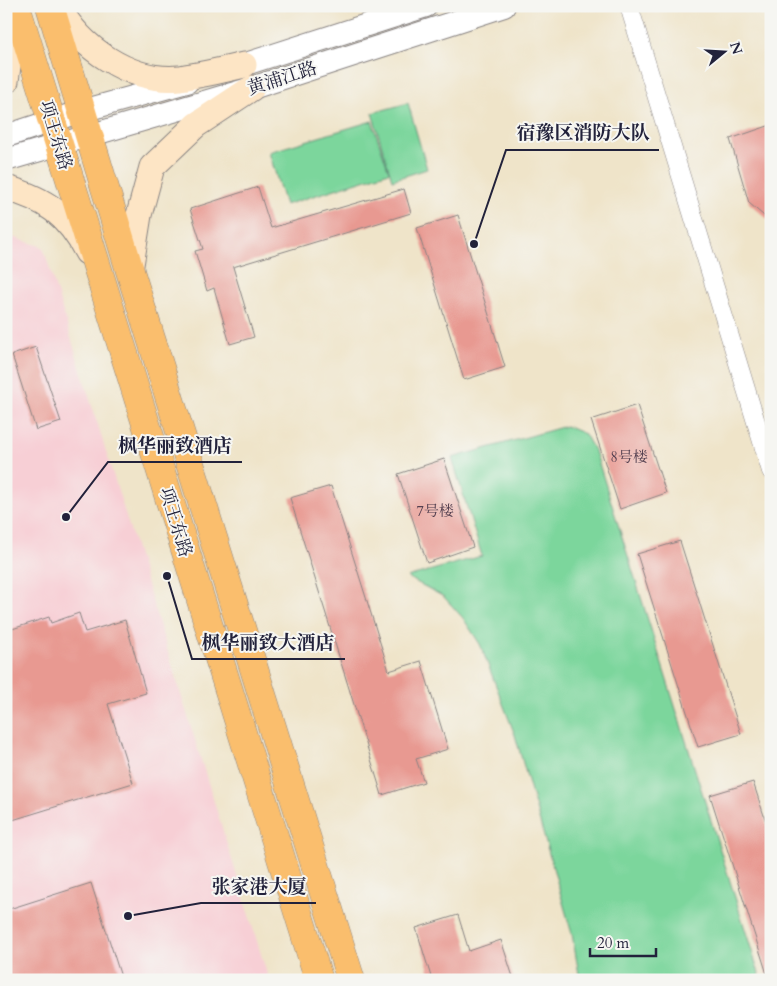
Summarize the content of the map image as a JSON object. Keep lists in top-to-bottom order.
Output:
{
  "streets": {
    "main road": ["项王东路"],
    "street": ["黄浦江路"]
  },
  "crossings": [
    ["黄浦江路", "项王东路"]
  ],
  "places": [
    "宿豫区消防大队",
    "枫华丽致酒店",
    "枫华丽致大酒店",
    "张家港大厦"
  ],
  "house_numbers": ["8号楼", "7号楼"],
  "scale_bar": "20 m",
  "north": "right"
}
